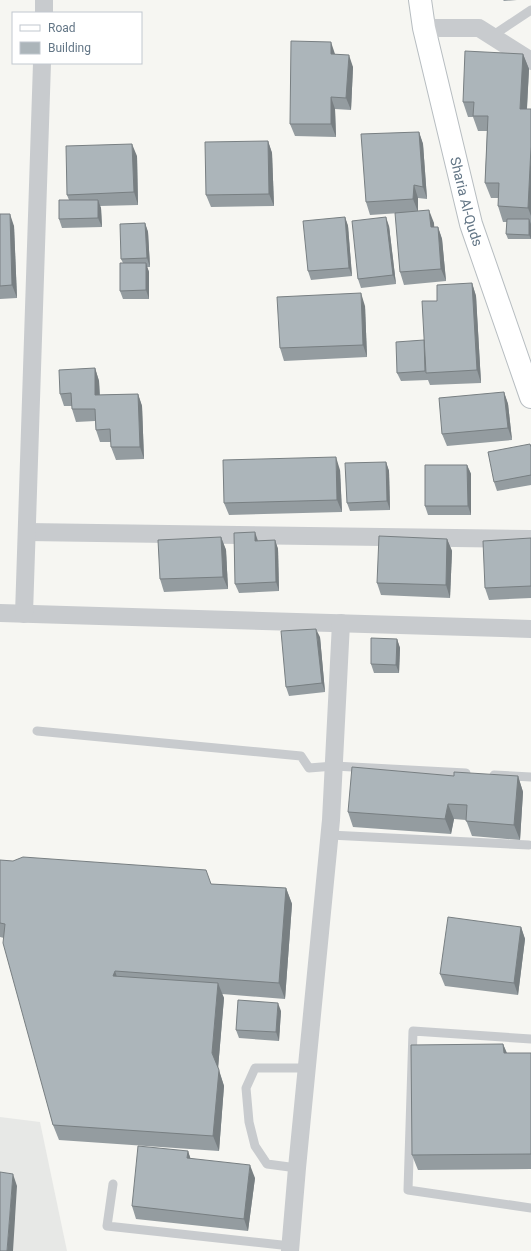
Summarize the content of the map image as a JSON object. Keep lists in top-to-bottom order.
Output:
{
  "streets": {
    "main road": ["Sharia Al-Quds"]
  },
  "legend": ["Road", "Building"]
}
